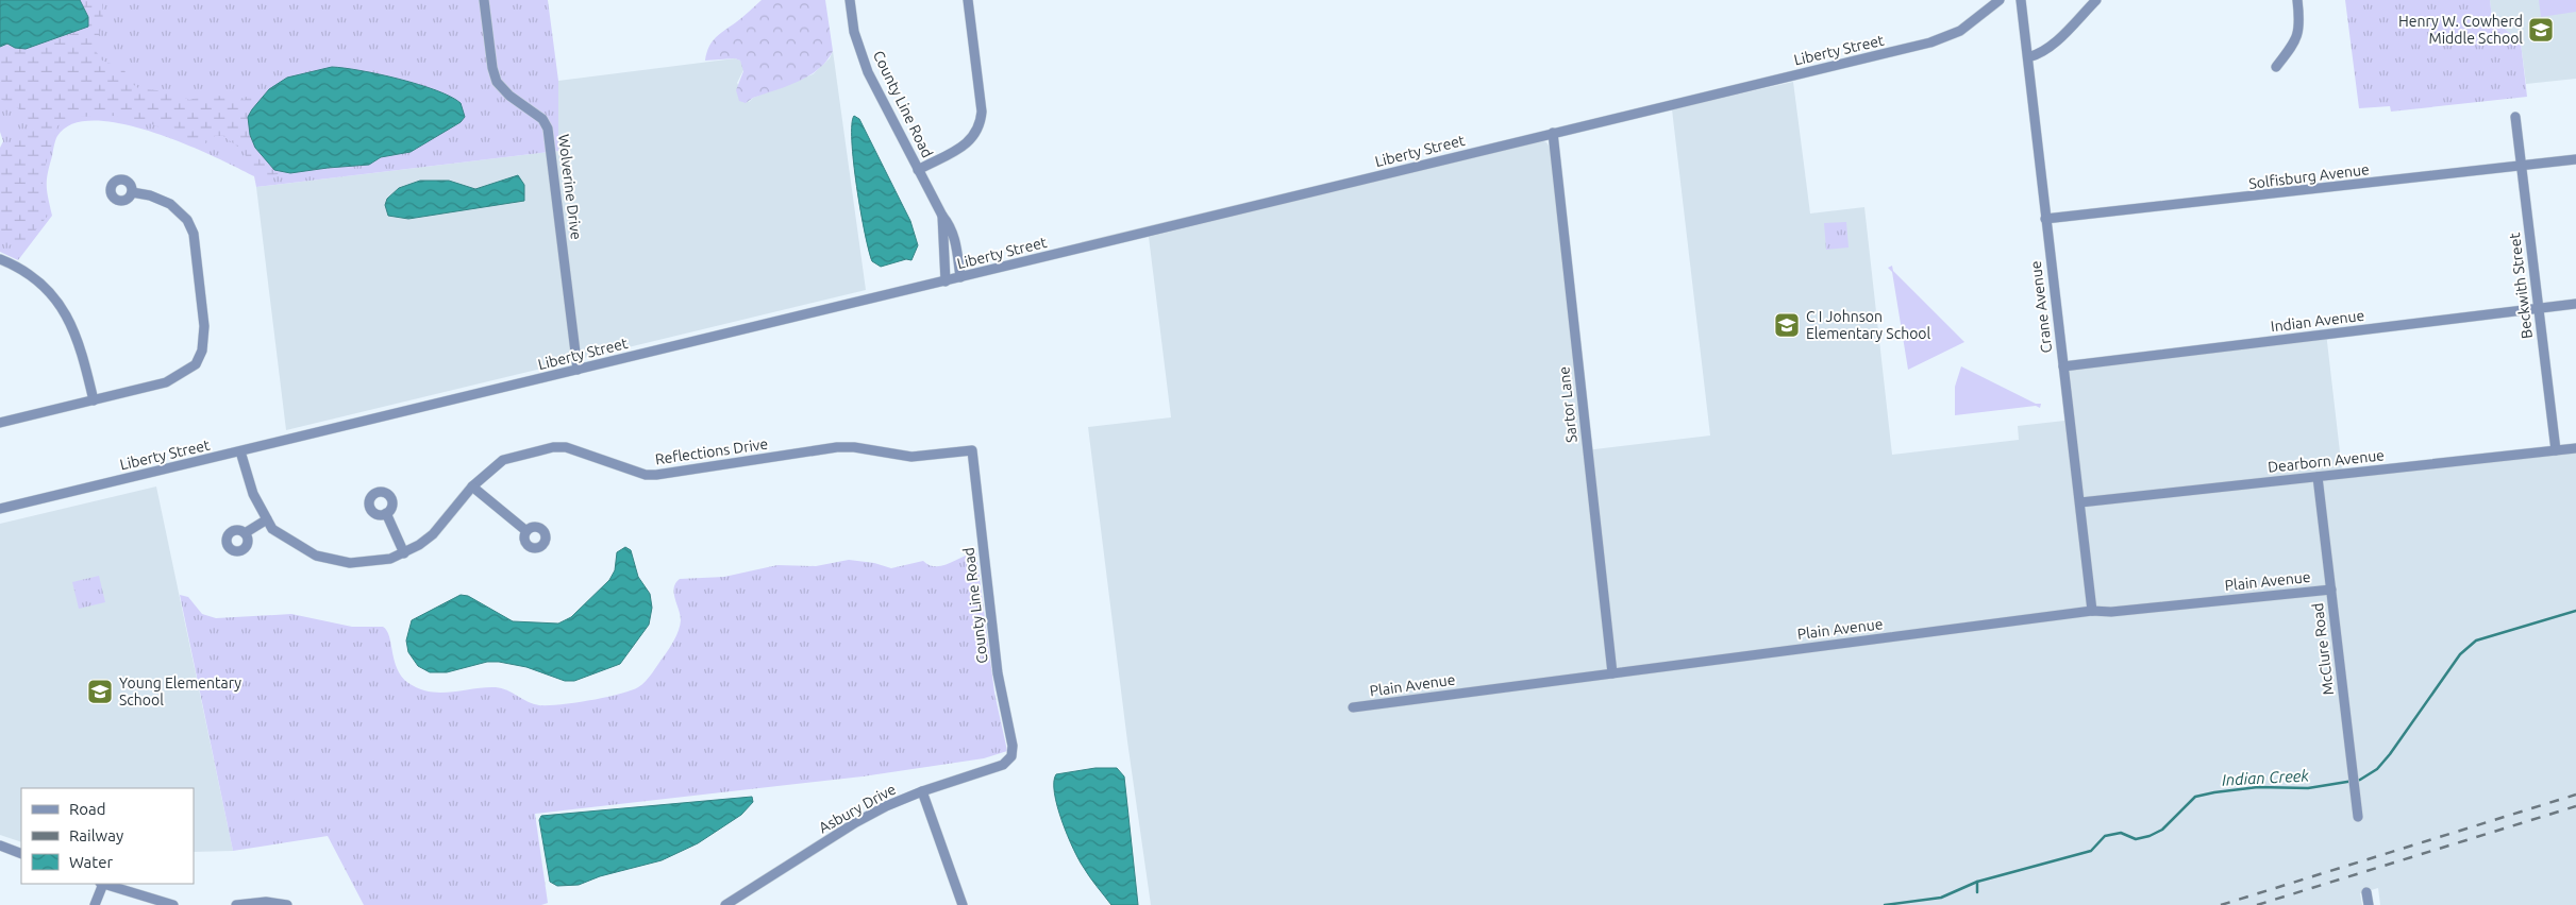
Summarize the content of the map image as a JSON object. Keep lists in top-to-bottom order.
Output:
{
  "streets": {
    "street": [
      "Liberty Street",
      "County Line Road",
      "Solfisburg Avenue",
      "Wolverine Drive",
      "Beckwith Street",
      "Crane Avenue",
      "Indian Avenue",
      "Sartor Lane",
      "Reflections Drive",
      "Dearborn Avenue",
      "Plain Avenue",
      "McClure Road",
      "Asbury Drive"
    ]
  },
  "crossings": [
    ["Liberty Street", "County Line Road"],
    ["Liberty Street", "Wolverine Drive"],
    ["Liberty Street", "Sartor Lane"],
    ["Liberty Street", "Reflections Drive"],
    ["County Line Road", "Reflections Drive"],
    ["County Line Road", "Asbury Drive"],
    ["Solfisburg Avenue", "Beckwith Street"],
    ["Solfisburg Avenue", "Crane Avenue"],
    ["Beckwith Street", "Indian Avenue"],
    ["Beckwith Street", "Dearborn Avenue"],
    ["Crane Avenue", "Indian Avenue"],
    ["Crane Avenue", "Dearborn Avenue"],
    ["Crane Avenue", "Plain Avenue"],
    ["Sartor Lane", "Plain Avenue"],
    ["Dearborn Avenue", "McClure Road"],
    ["Plain Avenue", "McClure Road"]
  ],
  "water": ["Indian Creek"],
  "places": {
    "school or university": ["Henry W. Cowherd Middle School", "C I Johnson Elementary School", "Young Elementary School"]
  },
  "legend": ["Road", "Railway", "Water"]
}
